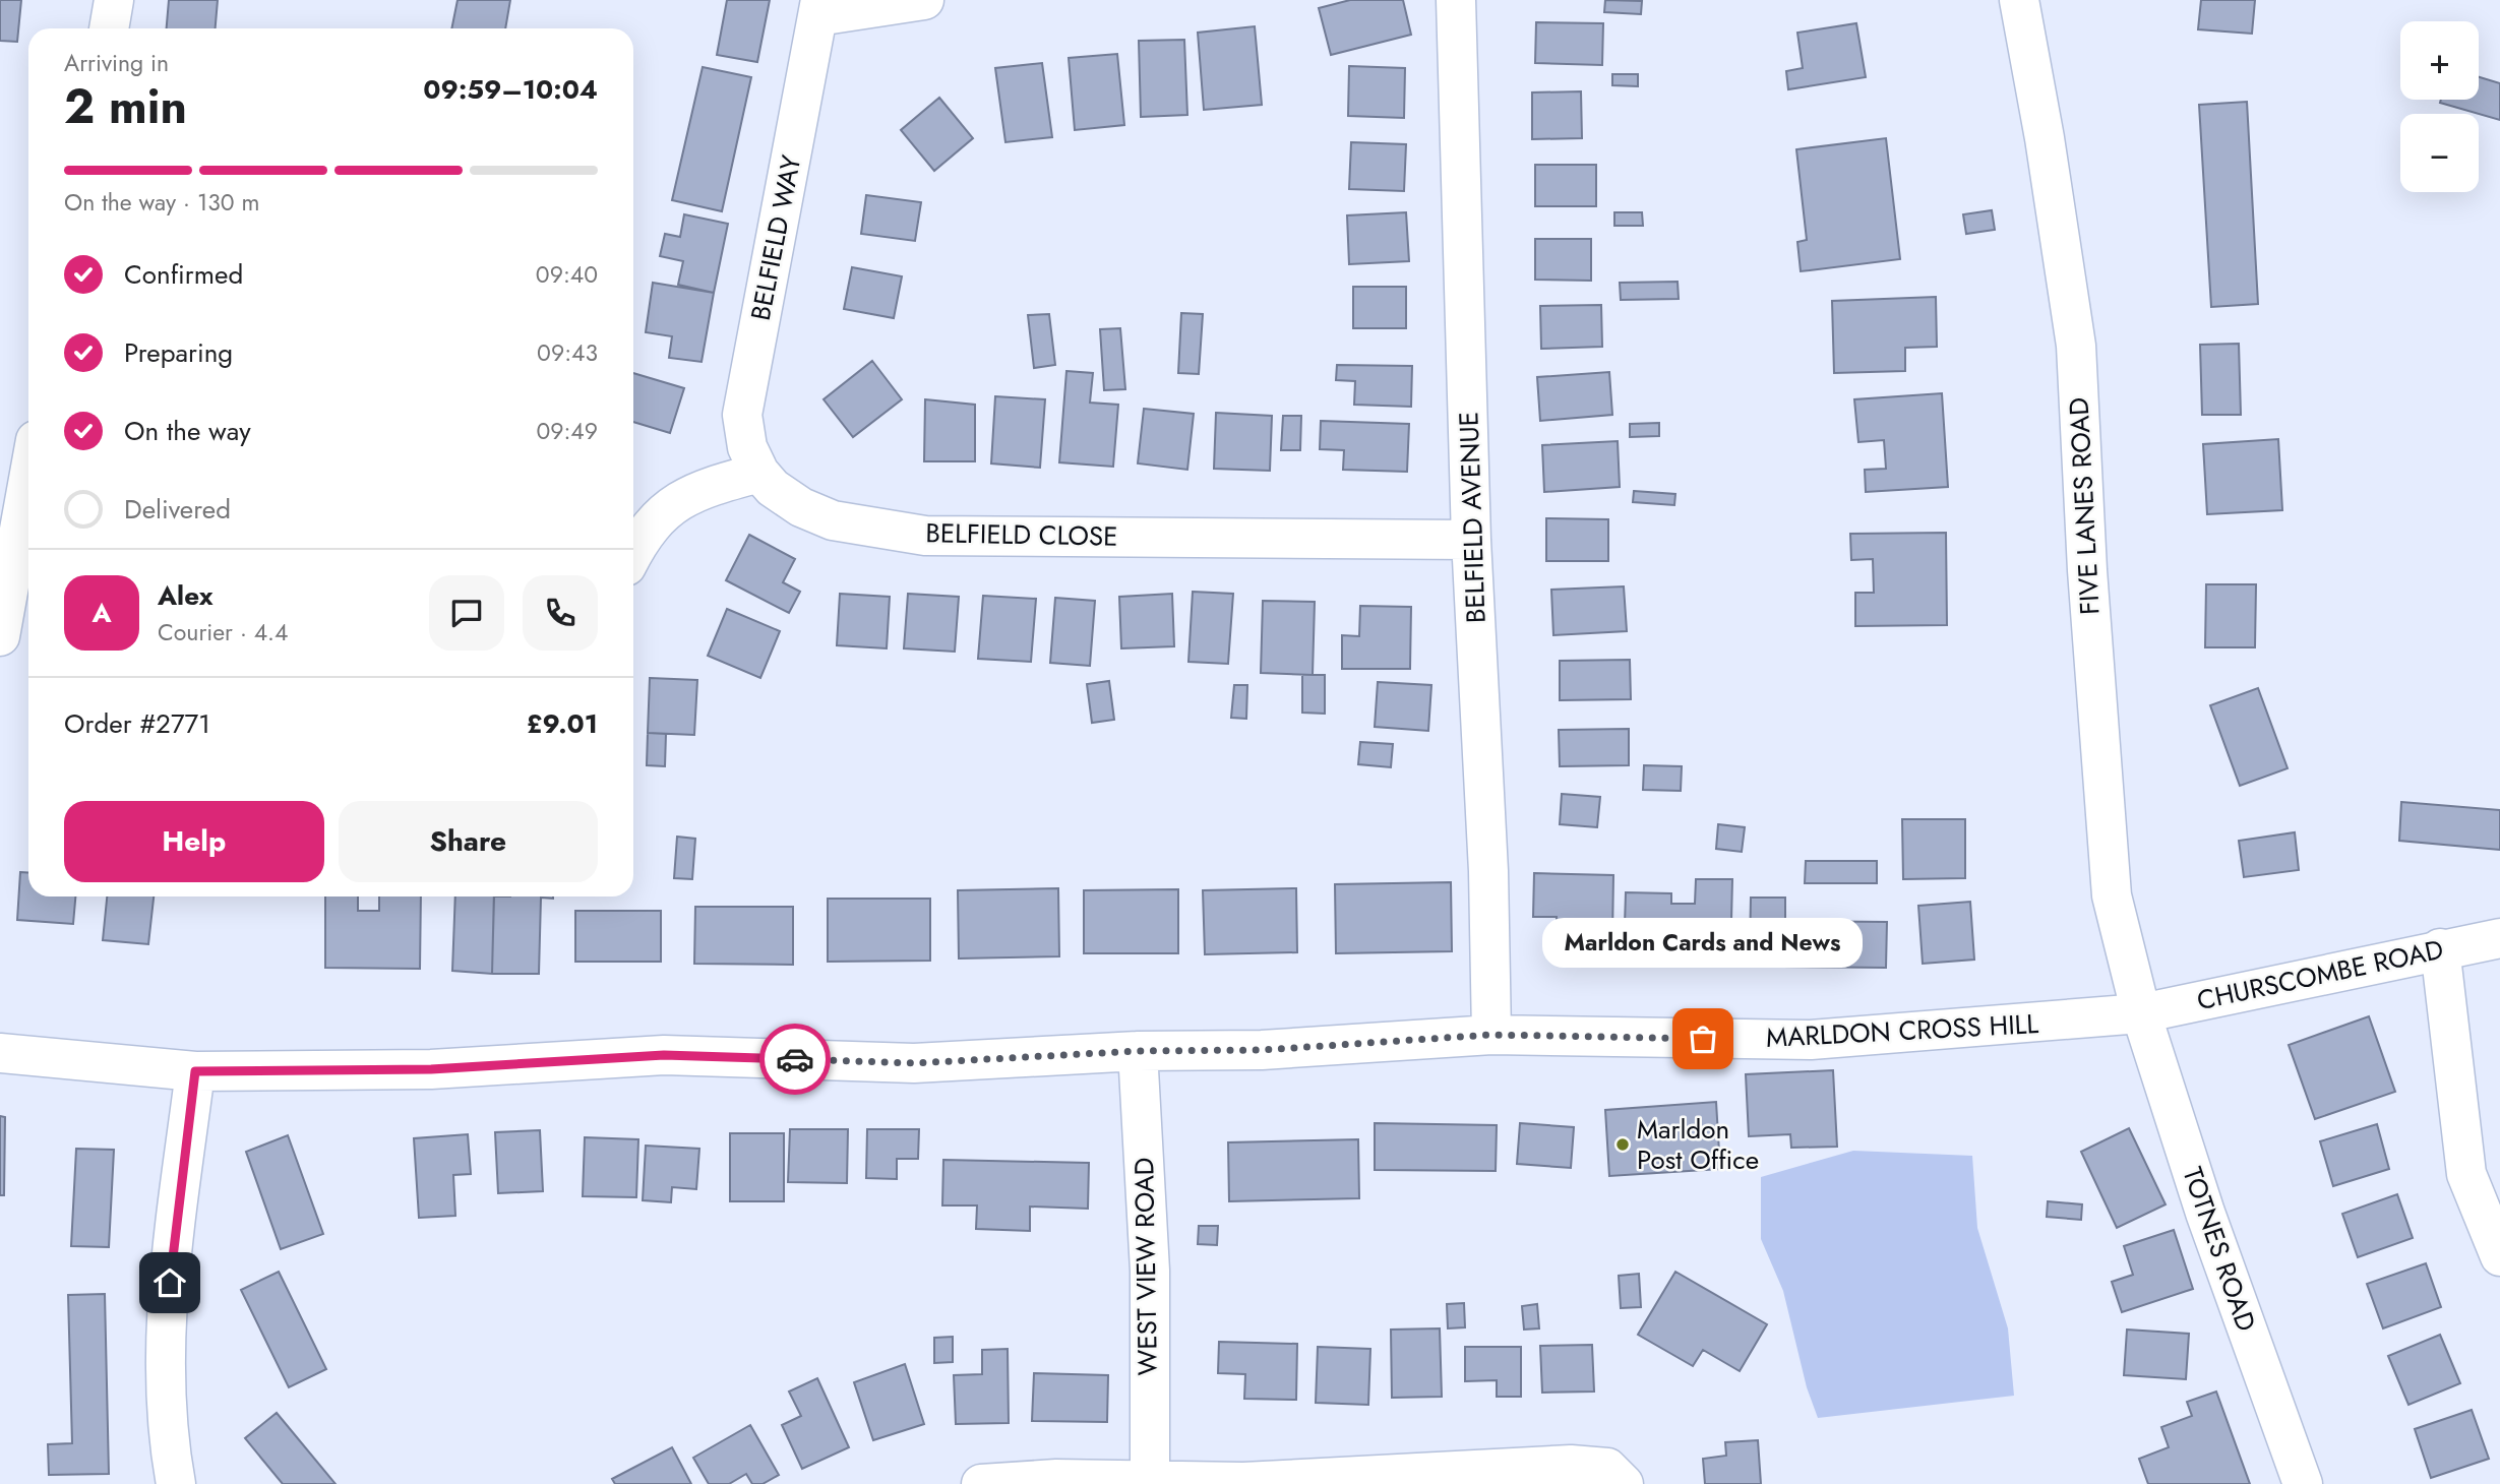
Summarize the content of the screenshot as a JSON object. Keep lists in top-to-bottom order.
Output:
{
  "streets": {
    "street": [
      "BELFIELD WAY",
      "FIVE LANES ROAD",
      "BELFIELD AVENUE",
      "BELFIELD CLOSE",
      "CHURSCOMBE ROAD",
      "MARLDON CROSS HILL",
      "TOTNES ROAD",
      "WEST VIEW ROAD"
    ]
  },
  "crossings": [
    ["BELFIELD WAY", "BELFIELD CLOSE"],
    ["FIVE LANES ROAD", "CHURSCOMBE ROAD"],
    ["FIVE LANES ROAD", "MARLDON CROSS HILL"],
    ["FIVE LANES ROAD", "TOTNES ROAD"],
    ["BELFIELD AVENUE", "BELFIELD CLOSE"],
    ["BELFIELD AVENUE", "MARLDON CROSS HILL"],
    ["CHURSCOMBE ROAD", "MARLDON CROSS HILL"],
    ["CHURSCOMBE ROAD", "TOTNES ROAD"],
    ["MARLDON CROSS HILL", "TOTNES ROAD"],
    ["MARLDON CROSS HILL", "WEST VIEW ROAD"]
  ],
  "places": ["Marldon Cards and News", "Marldon Post Office"],
  "page": {
    "map_buttons": ["+", "−"],
    "heading": ["2 min", "Arriving in", "09:59–10:04"],
    "panel": [
      "Alex",
      "Courier · 4.4",
      "Order #2771",
      "£9.01"
    ],
    "bar": "On the way · 130 m",
    "list": [
      ["Confirmed", "09:40"],
      ["Preparing", "09:43"],
      ["On the way", "09:49"],
      "Delivered"
    ],
    "round": "A",
    "buttons": ["Help", "Share"],
    "bubble": "Marldon Cards and News"
  }
}
